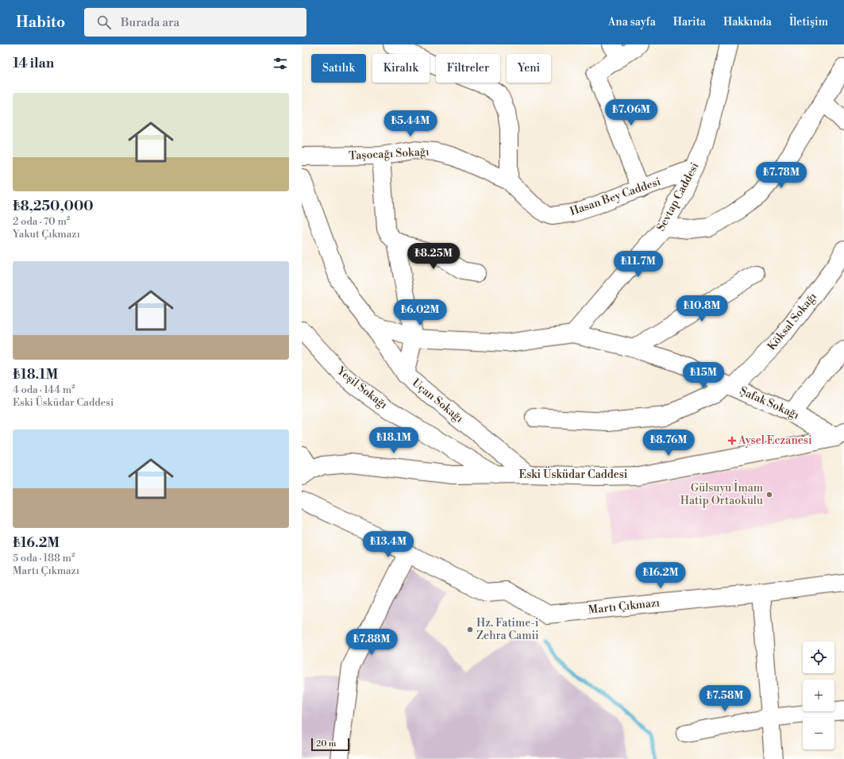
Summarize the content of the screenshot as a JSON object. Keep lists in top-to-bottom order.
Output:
{
  "streets": {
    "street": [
      "Taşocağı Sokağı",
      "Hasan Bey Caddesi",
      "Sevtap Caddesi",
      "Köksal Sokağı",
      "Yeşil Sokağı",
      "Uçan Sokağı",
      "Şafak Sokağı",
      "Eski Üsküdar Caddesi",
      "Martı Çıkmazı"
    ]
  },
  "crossings": [
    ["Taşocağı Sokağı", "Hasan Bey Caddesi"],
    ["Hasan Bey Caddesi", "Sevtap Caddesi"],
    ["Sevtap Caddesi", "Şafak Sokağı"],
    ["Köksal Sokağı", "Şafak Sokağı"],
    ["Yeşil Sokağı", "Eski Üsküdar Caddesi"],
    ["Uçan Sokağı", "Eski Üsküdar Caddesi"],
    ["Şafak Sokağı", "Eski Üsküdar Caddesi"]
  ],
  "places": {
    "health": ["Aysel Eczanesi"],
    "other": ["Gülsuyu İmam Hatip Ortaokulu", "Hz. Fatime-i Zehra Camii"]
  },
  "scale_bar": "20 m",
  "page": {
    "header": "Habito",
    "search": "Burada ara",
    "nav": [
      "Ana sayfa",
      "Harita",
      "Hakkında",
      "İletişim"
    ],
    "heading": "14 ilan",
    "chip": [
      "Satılık",
      "Kiralık",
      "Filtreler",
      "Yeni"
    ],
    "list": [
      {
        "name": "₺8,250,000",
        "note": "2 oda · 70 m² · Yakut Çıkmazı"
      },
      {
        "name": "₺18.1M",
        "note": "4 oda · 144 m² · Eski Üsküdar Caddesi"
      },
      {
        "name": "₺16.2M",
        "note": "5 oda · 188 m² · Martı Çıkmazı"
      }
    ],
    "price": [
      "₺7.06M",
      "₺5.44M",
      "₺7.78M",
      "₺8.25M",
      "₺11.7M",
      "₺10.8M",
      "₺6.02M",
      "₺15M",
      "₺18.1M",
      "₺8.76M",
      "₺13.4M",
      "₺16.2M",
      "₺7.88M",
      "₺7.58M"
    ],
    "map_buttons": ["+", "−"],
    "scale": "20 m"
  }
}
